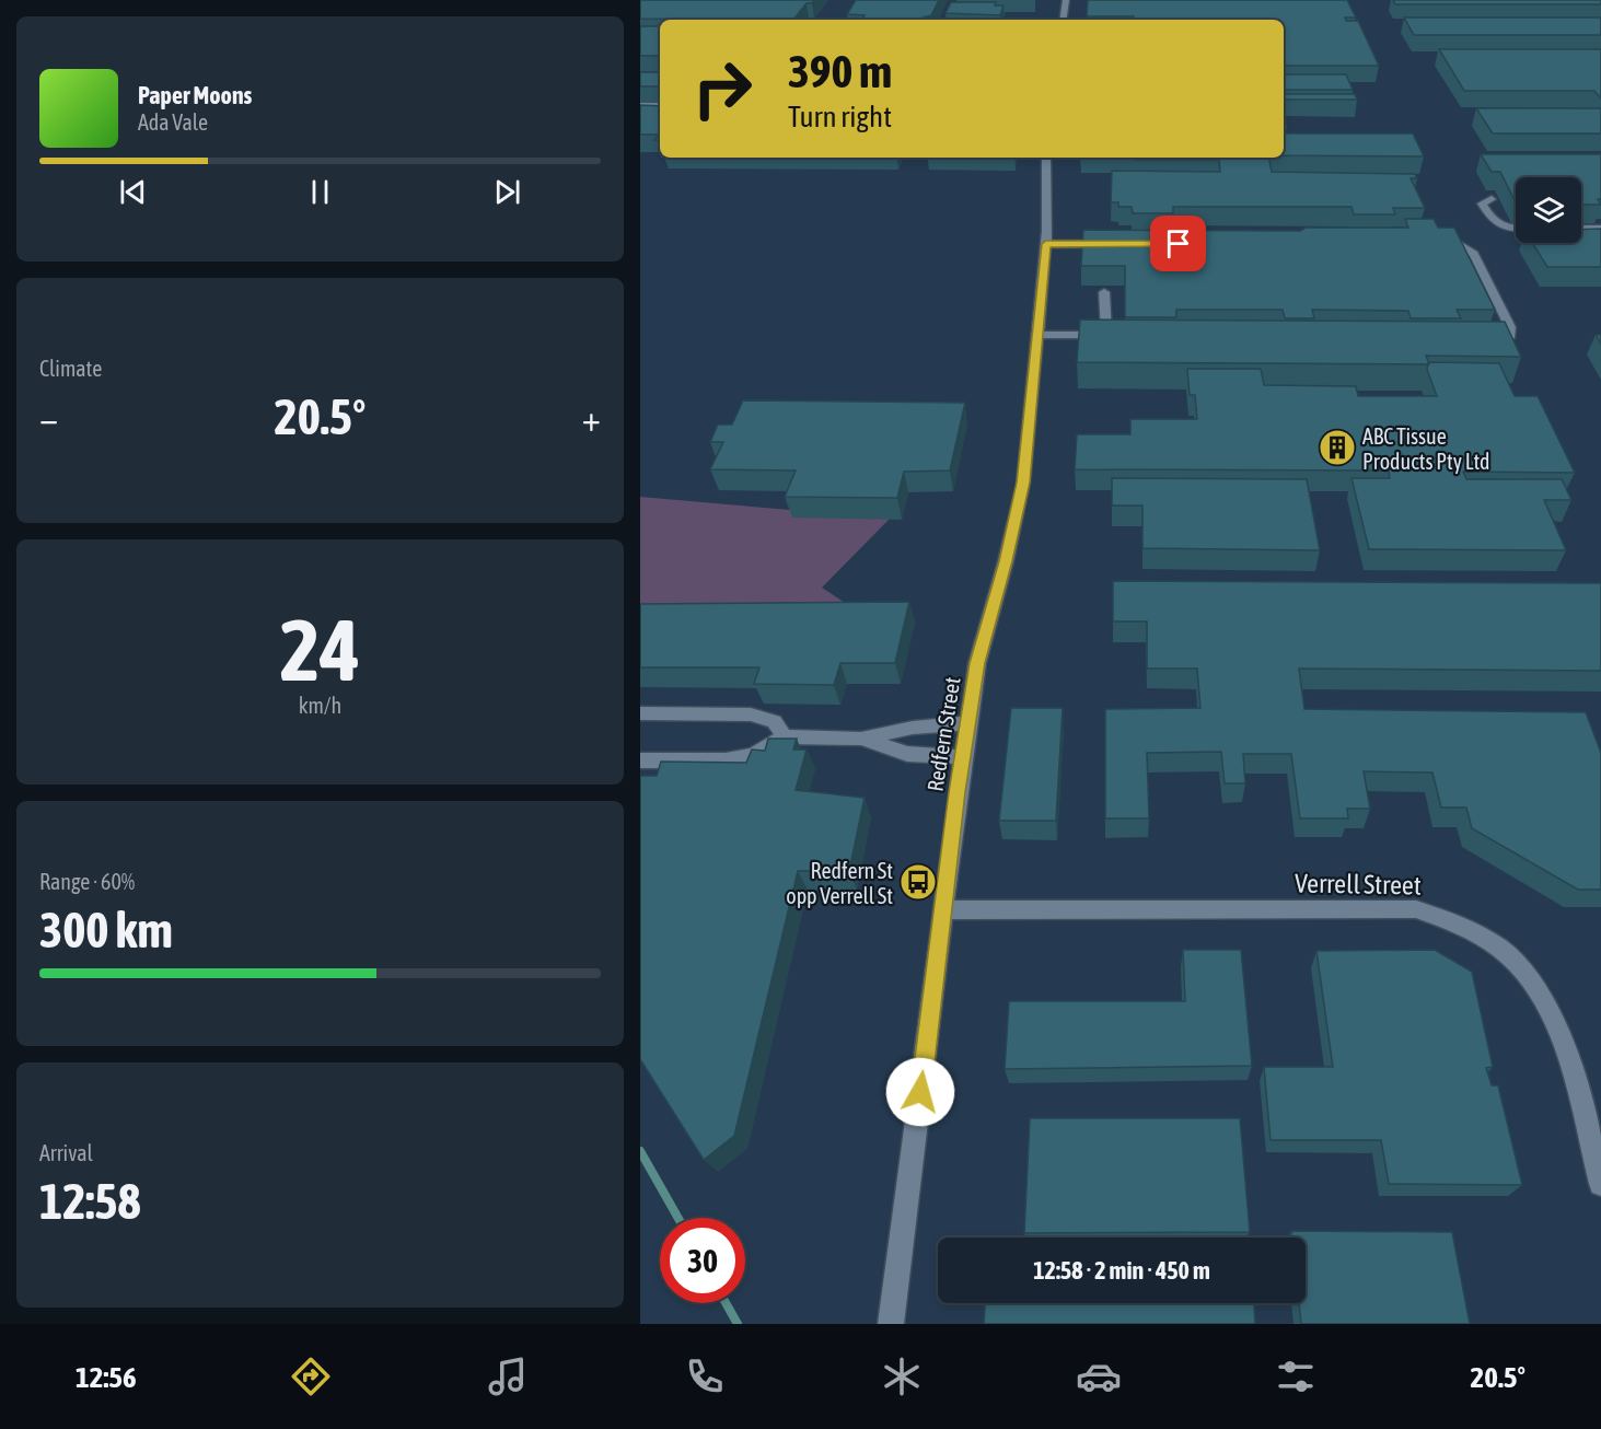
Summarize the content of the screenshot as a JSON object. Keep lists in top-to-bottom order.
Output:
{
  "streets": {
    "street": ["Redfern Street", "Verrell Street"]
  },
  "crossings": [
    ["Redfern Street", "Verrell Street"]
  ],
  "places": {
    "building": ["ABC Tissue Products Pty Ltd"],
    "bus stop": ["Redfern St opp Verrell St"]
  },
  "page": {
    "turn": ["390 m", "Turn right"],
    "song": ["Paper Moons", "Ada Vale"],
    "tile": [
      "Climate",
      ["24", "km/h"],
      ["Range · 60%", "300 km"],
      ["Arrival", "12:58"]
    ],
    "heat": ["−", "20.5°", "+"],
    "limit": "30",
    "trip": "12:58 · 2 min · 450 m",
    "tabs": ["12:56", "20.5°"]
  }
}
